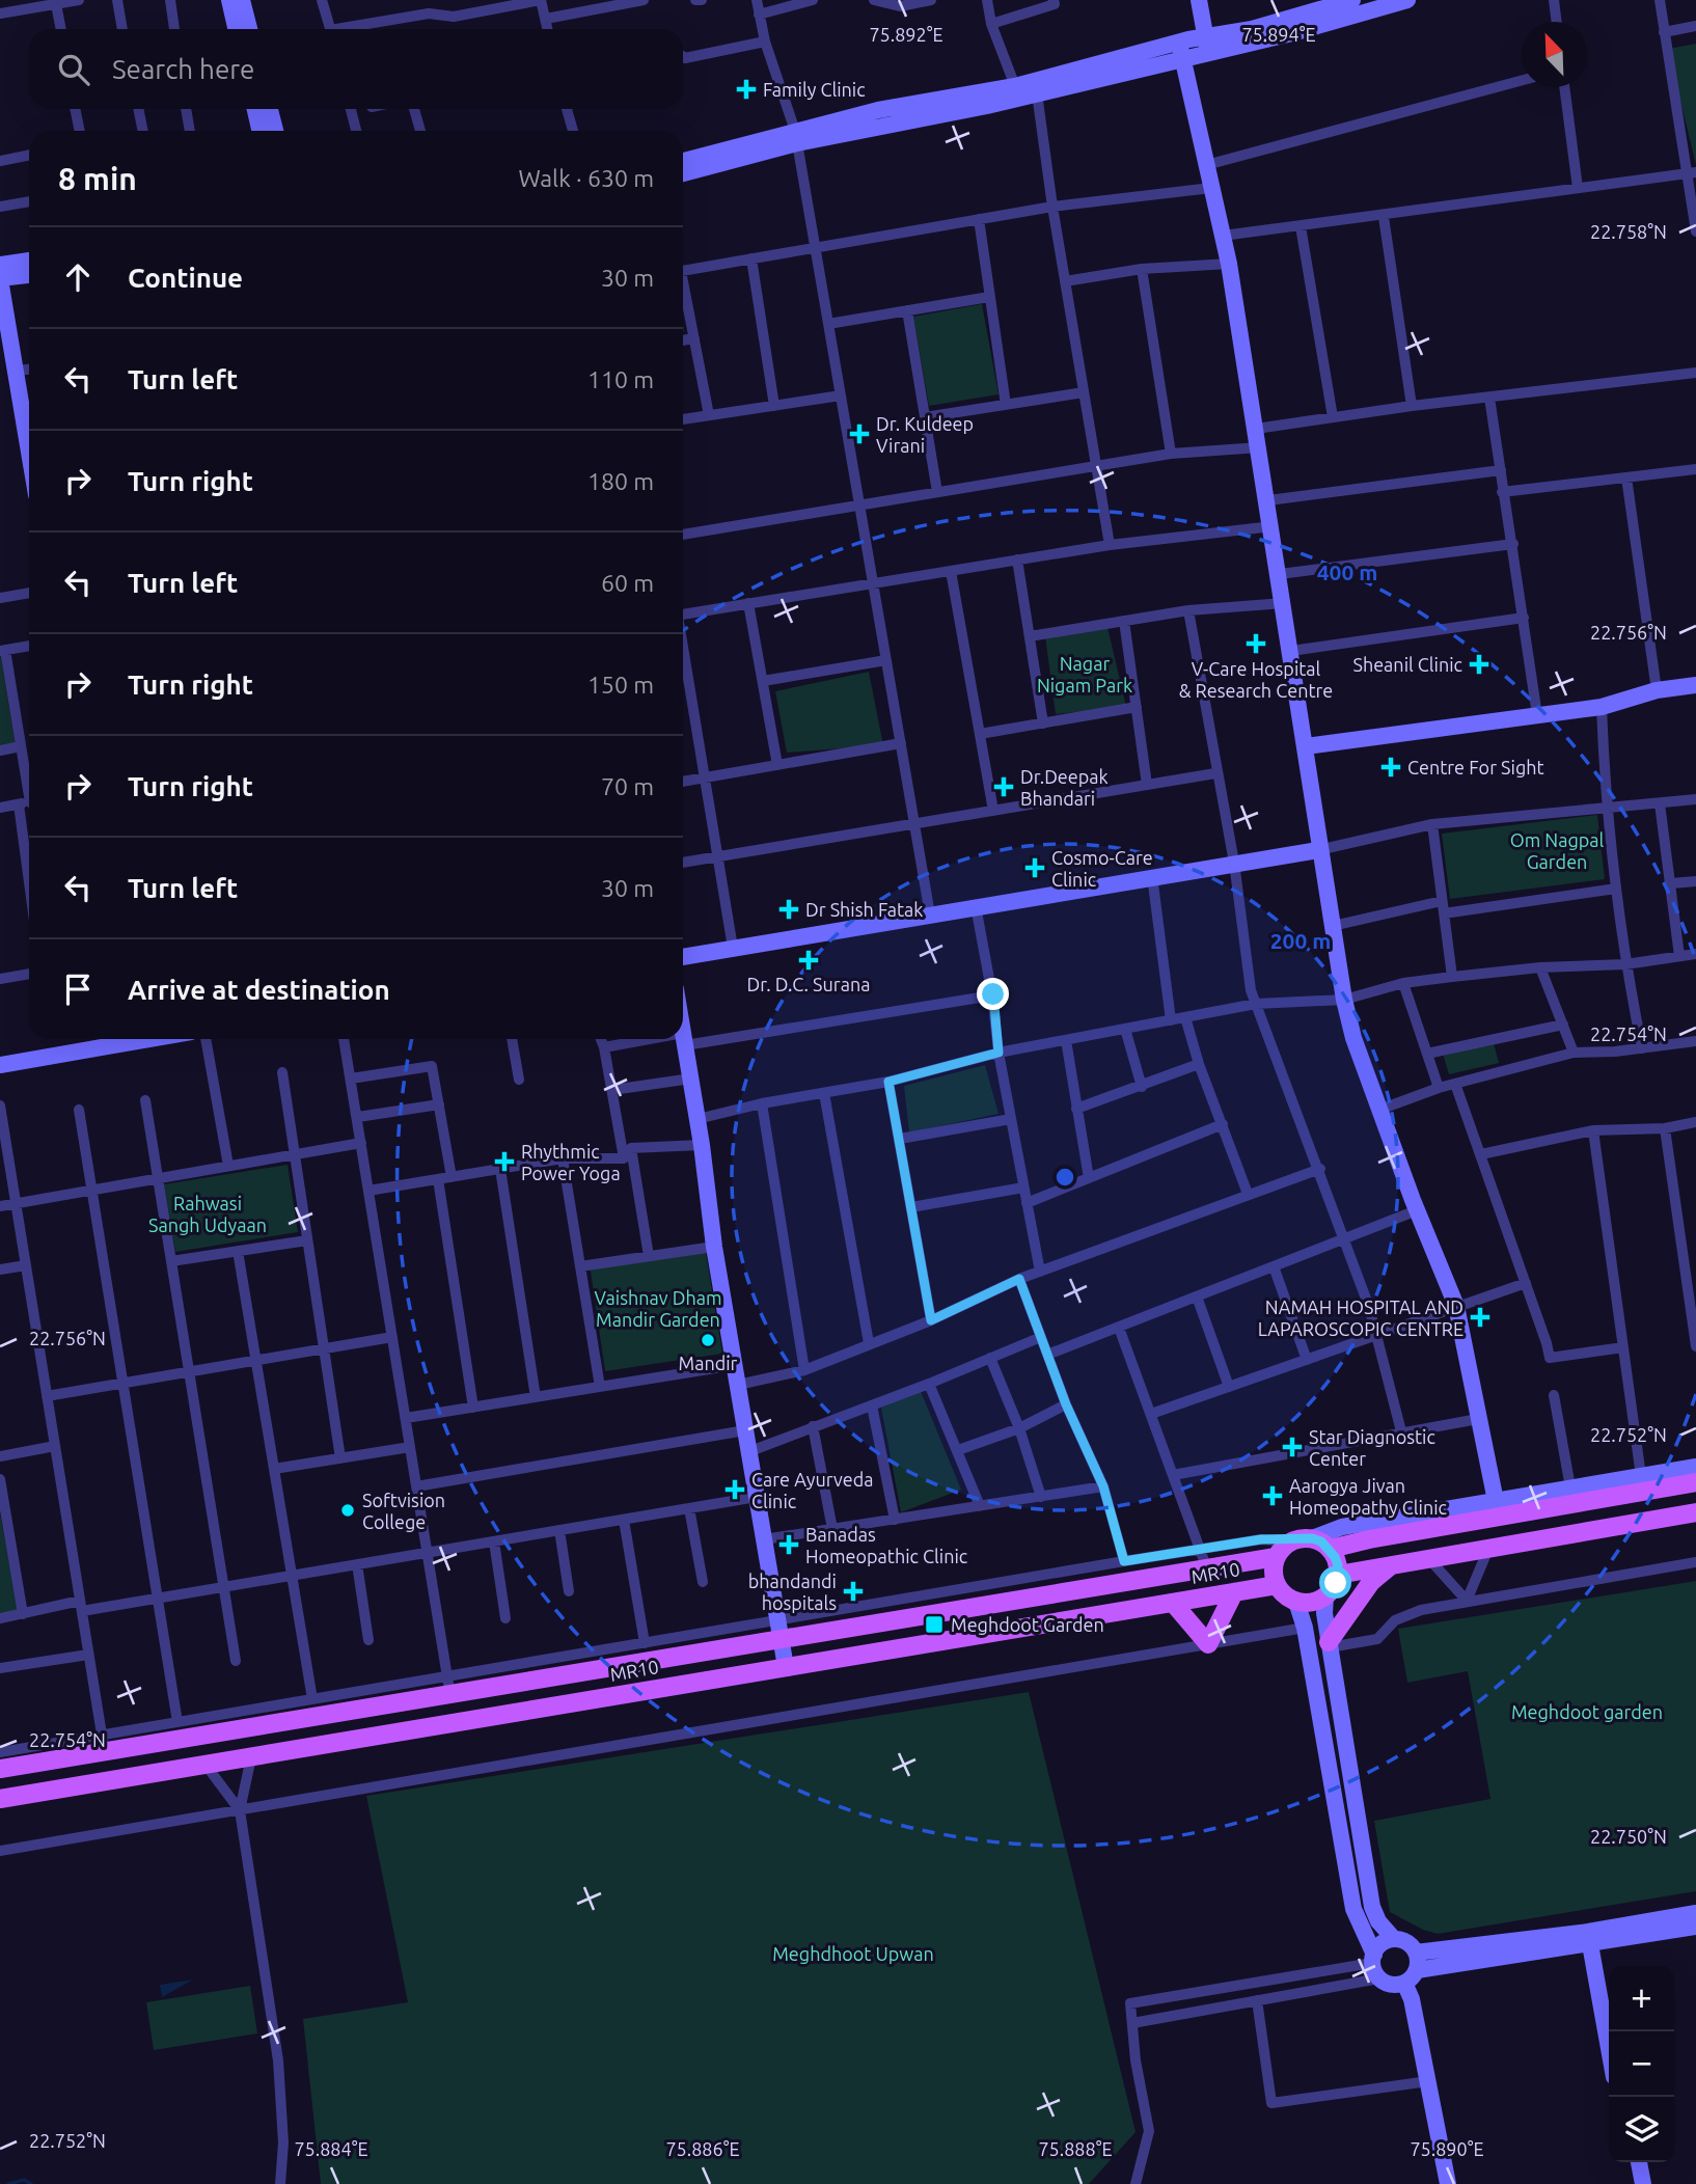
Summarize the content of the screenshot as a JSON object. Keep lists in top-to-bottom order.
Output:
{
  "streets": {
    "main road": ["MR10"]
  },
  "parks": [
    "Nagar Nigam Park",
    "Om Nagpal Garden",
    "Rahwasi Sangh Udyaan",
    "Vaishnav Dham Mandir Garden",
    "Meghdoot garden",
    "Meghdhoot Upwan"
  ],
  "places": {
    "health": [
      "Family Clinic",
      "Dr. Kuldeep Virani",
      "V-Care Hospital & Research Centre",
      "Sheanil Clinic",
      "Centre For Sight",
      "Dr.Deepak Bhandari",
      "Cosmo-Care Clinic",
      "Dr Shish Fatak",
      "Dr. D.C. Surana",
      "Rhythmic Power Yoga",
      "NAMAH HOSPITAL AND LAPAROSCOPIC CENTRE",
      "Star Diagnostic Center",
      "Care Ayurveda Clinic",
      "Aarogya Jivan Homeopathy Clinic",
      "Banadas Homeopathic Clinic",
      "bhandandi hospitals"
    ],
    "other": ["Mandir", "Softvision College"],
    "transit": ["Meghdoot Garden"]
  },
  "north": "top left",
  "page": {
    "search": "Search here",
    "heading": ["8 min", "Walk · 630 m"],
    "list": [
      ["Continue", "30 m"],
      ["Turn left", "110 m"],
      ["Turn right", "180 m"],
      ["Turn left", "60 m"],
      ["Turn right", "150 m"],
      ["Turn right", "70 m"],
      ["Turn left", "30 m"],
      "Arrive at destination"
    ],
    "map_buttons": ["+", "−"]
  },
  "coordinates": [
    "75.892°E",
    "75.894°E",
    "22.758°N",
    "22.756°N",
    "22.754°N",
    "22.752°N",
    "22.750°N",
    "75.884°E",
    "75.886°E",
    "75.888°E",
    "75.890°E"
  ],
  "rings": ["400 m", "200 m"]
}
